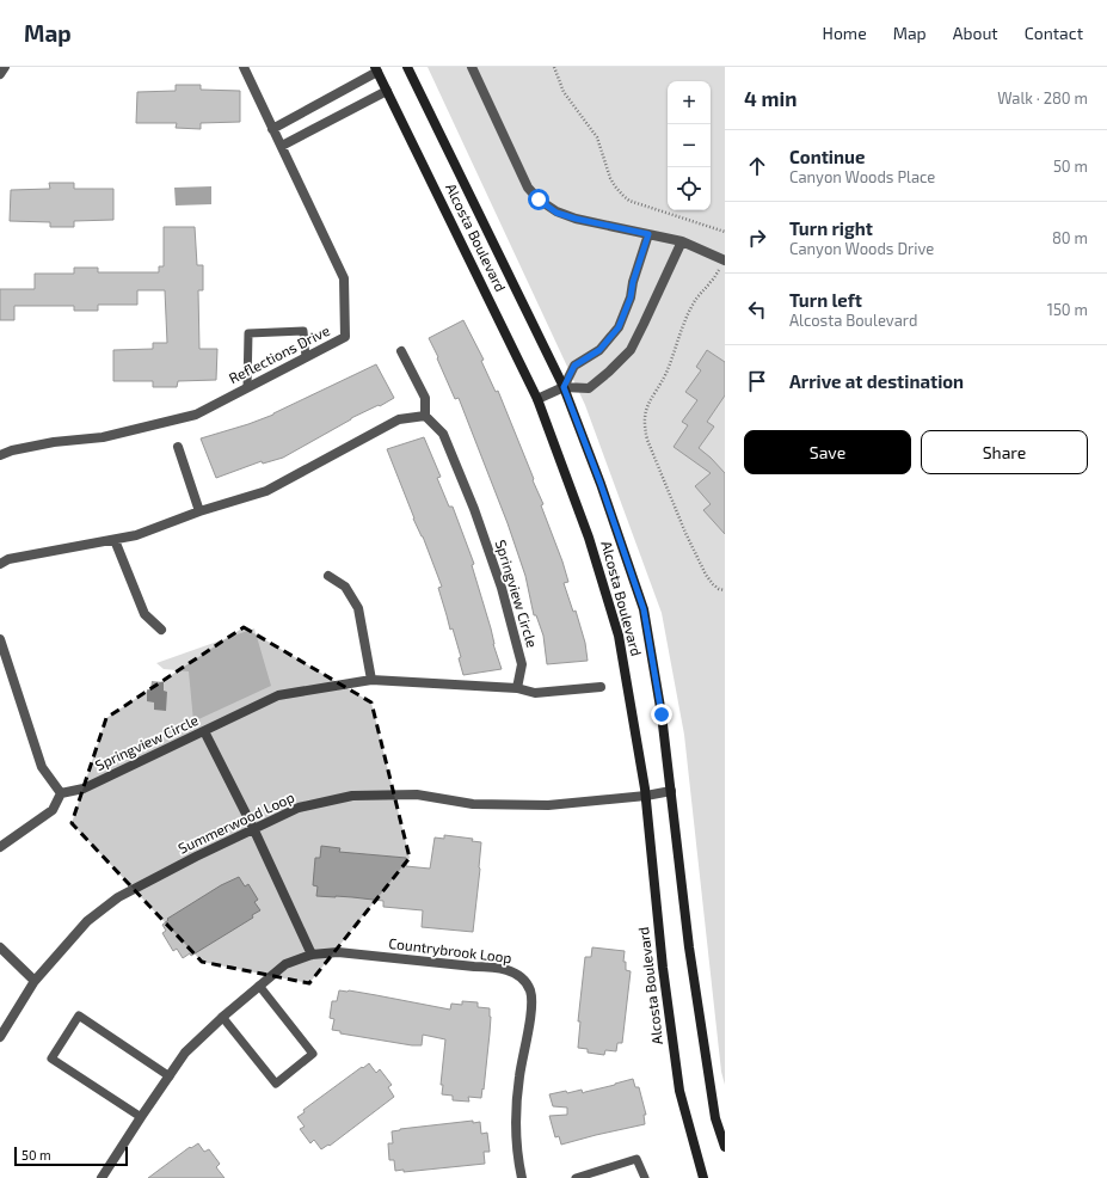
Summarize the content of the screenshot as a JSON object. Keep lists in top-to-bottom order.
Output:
{
  "streets": {
    "main road": ["Alcosta Boulevard"],
    "street": [
      "Reflections Drive",
      "Springview Circle",
      "Summerwood Loop",
      "Countrybrook Loop"
    ]
  },
  "crossings": [
    ["Alcosta Boulevard", "Summerwood Loop"]
  ],
  "scale_bar": "50 m",
  "page": {
    "header": "Map",
    "nav": [
      "Home",
      "Map",
      "About",
      "Contact"
    ],
    "heading": ["4 min", "Walk · 280 m"],
    "map_buttons": ["+", "−"],
    "list": [
      ["Continue", "Canyon Woods Place", "50 m"],
      ["Turn right", "Canyon Woods Drive", "80 m"],
      ["Turn left", "Alcosta Boulevard", "150 m"],
      "Arrive at destination"
    ],
    "buttons": ["Save", "Share"],
    "scale": "50 m"
  }
}
